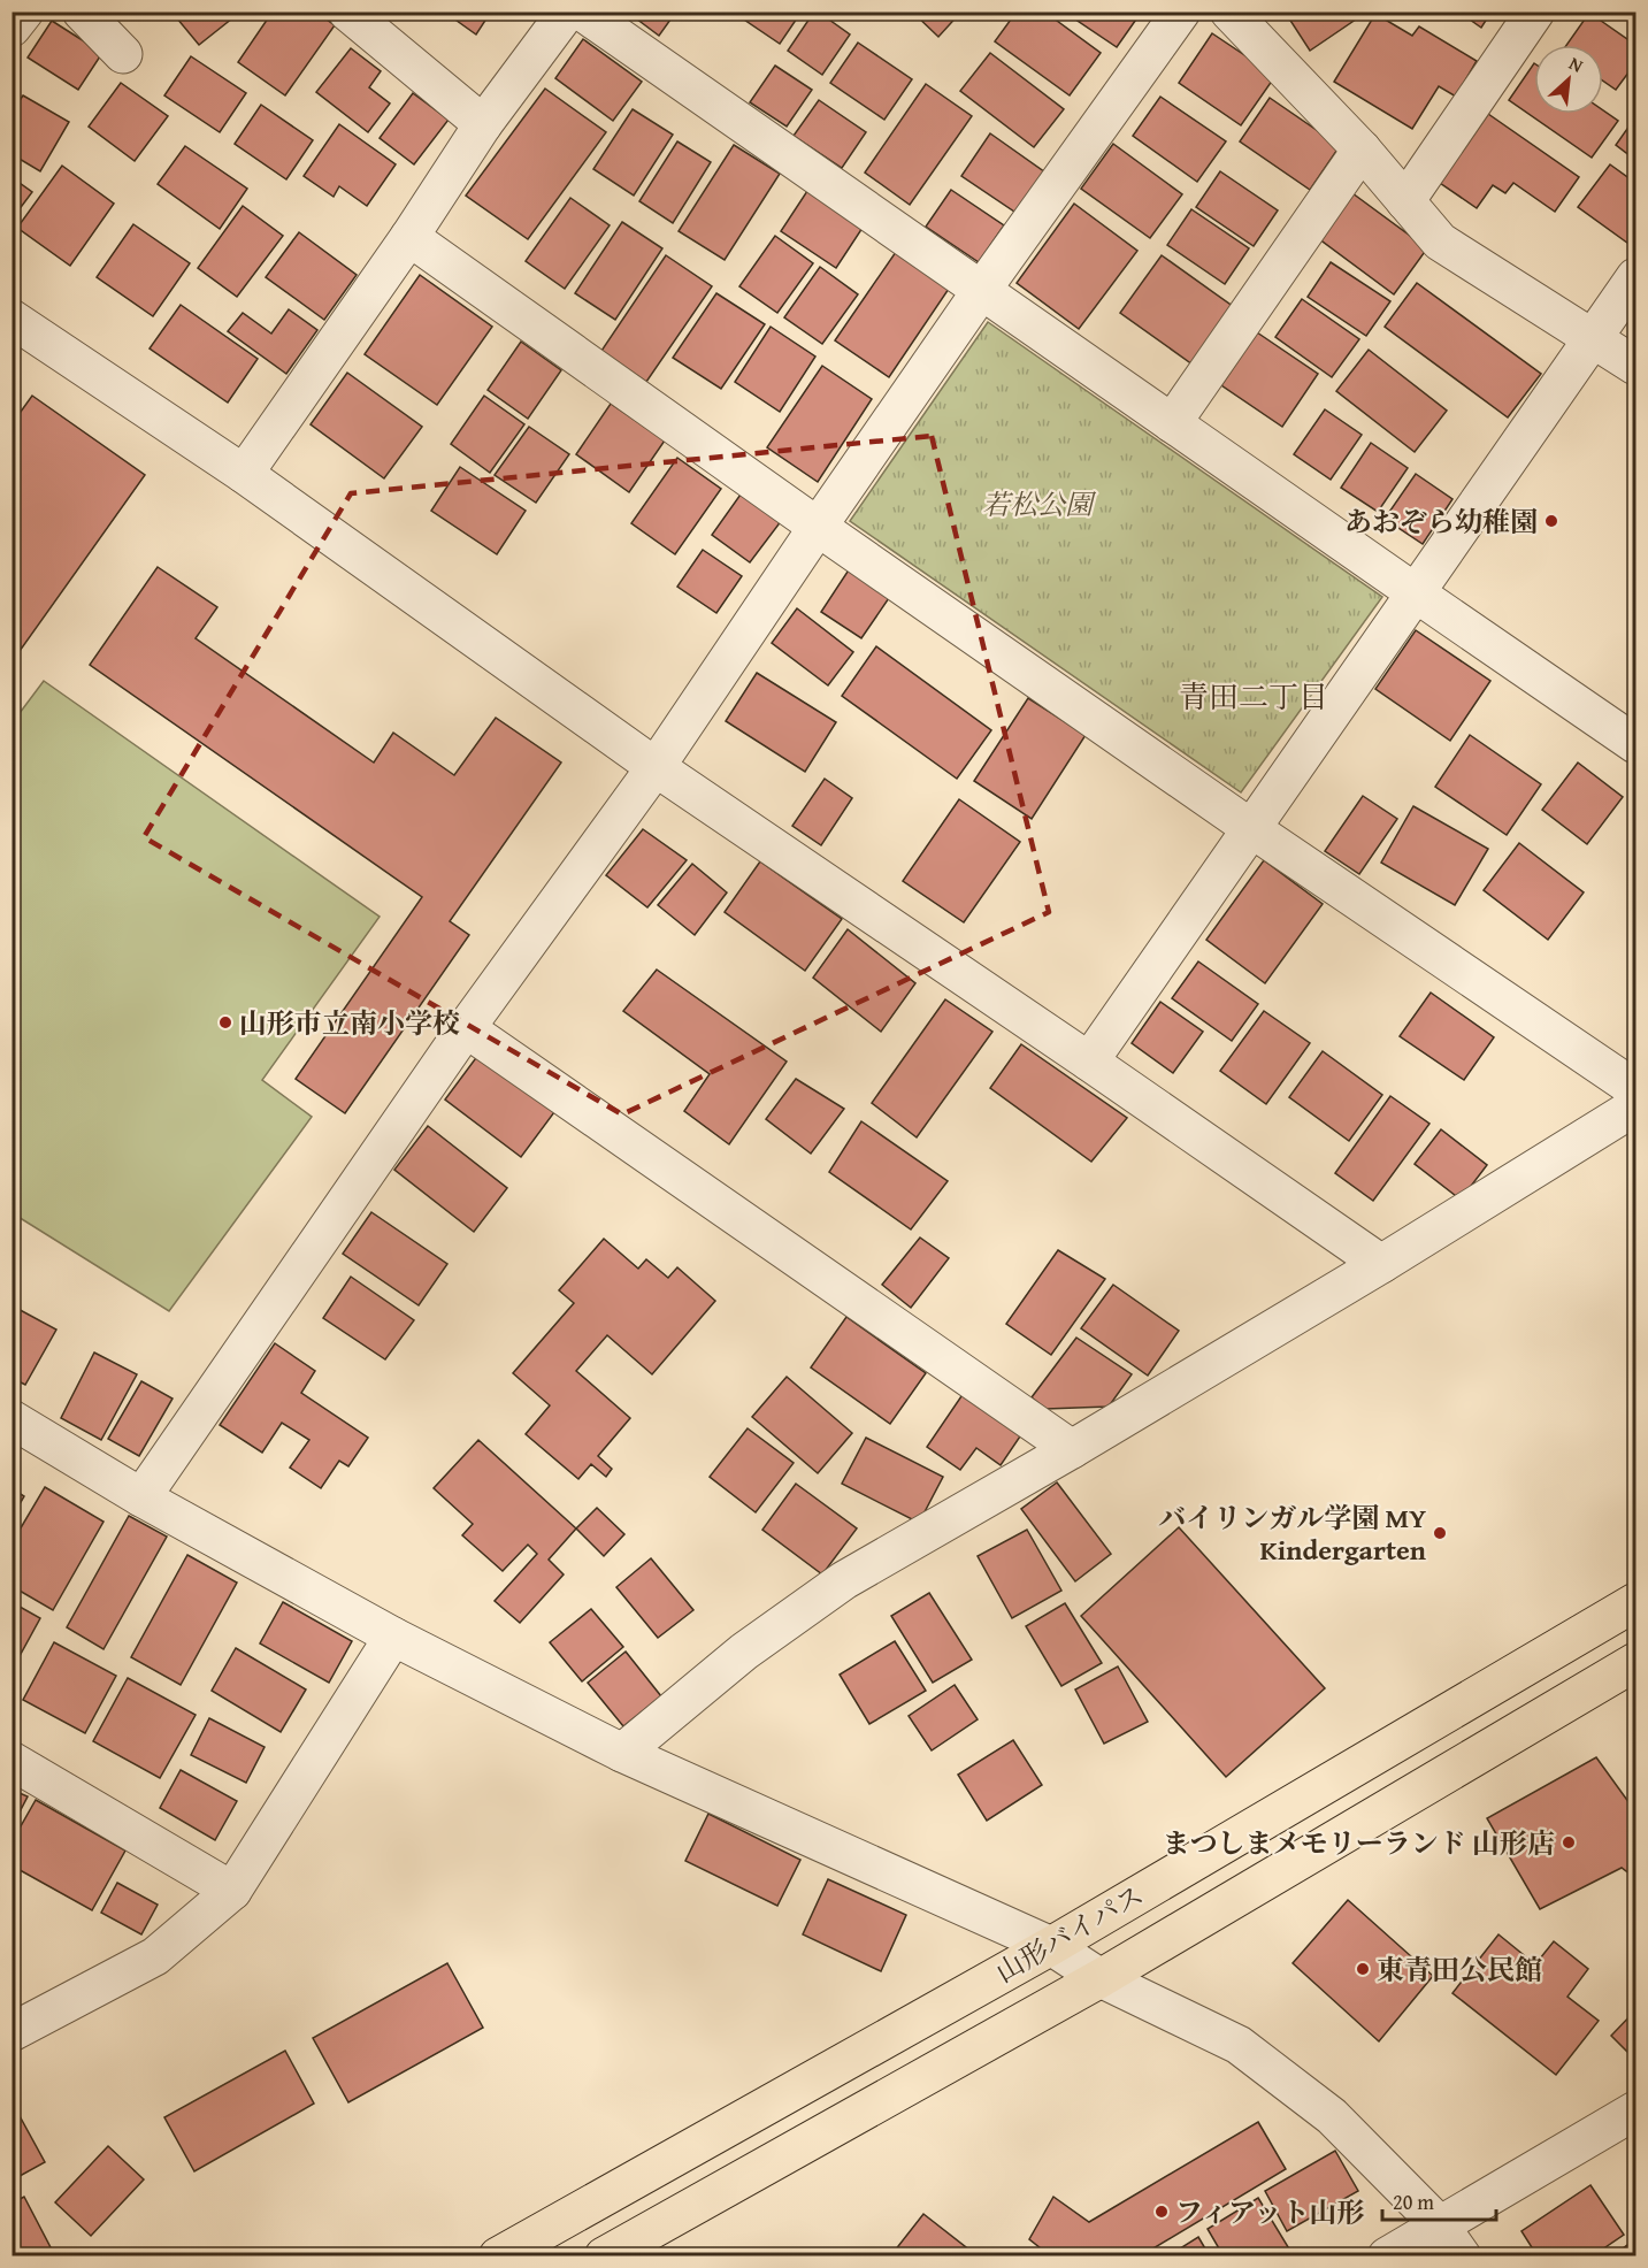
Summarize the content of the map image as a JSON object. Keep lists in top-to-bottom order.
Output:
{
  "streets": {
    "highway": ["山形バイパス"]
  },
  "districts": ["青田二丁目"],
  "parks": ["若松公園"],
  "places": [
    "あおぞら幼稚園",
    "山形市立南小学校",
    "バイリンガル学園 MY Kindergarten",
    "まつしまメモリーランド 山形店",
    "東青田公民館",
    "フィアット山形"
  ],
  "scale_bar": "20 m",
  "north": "top right"
}
